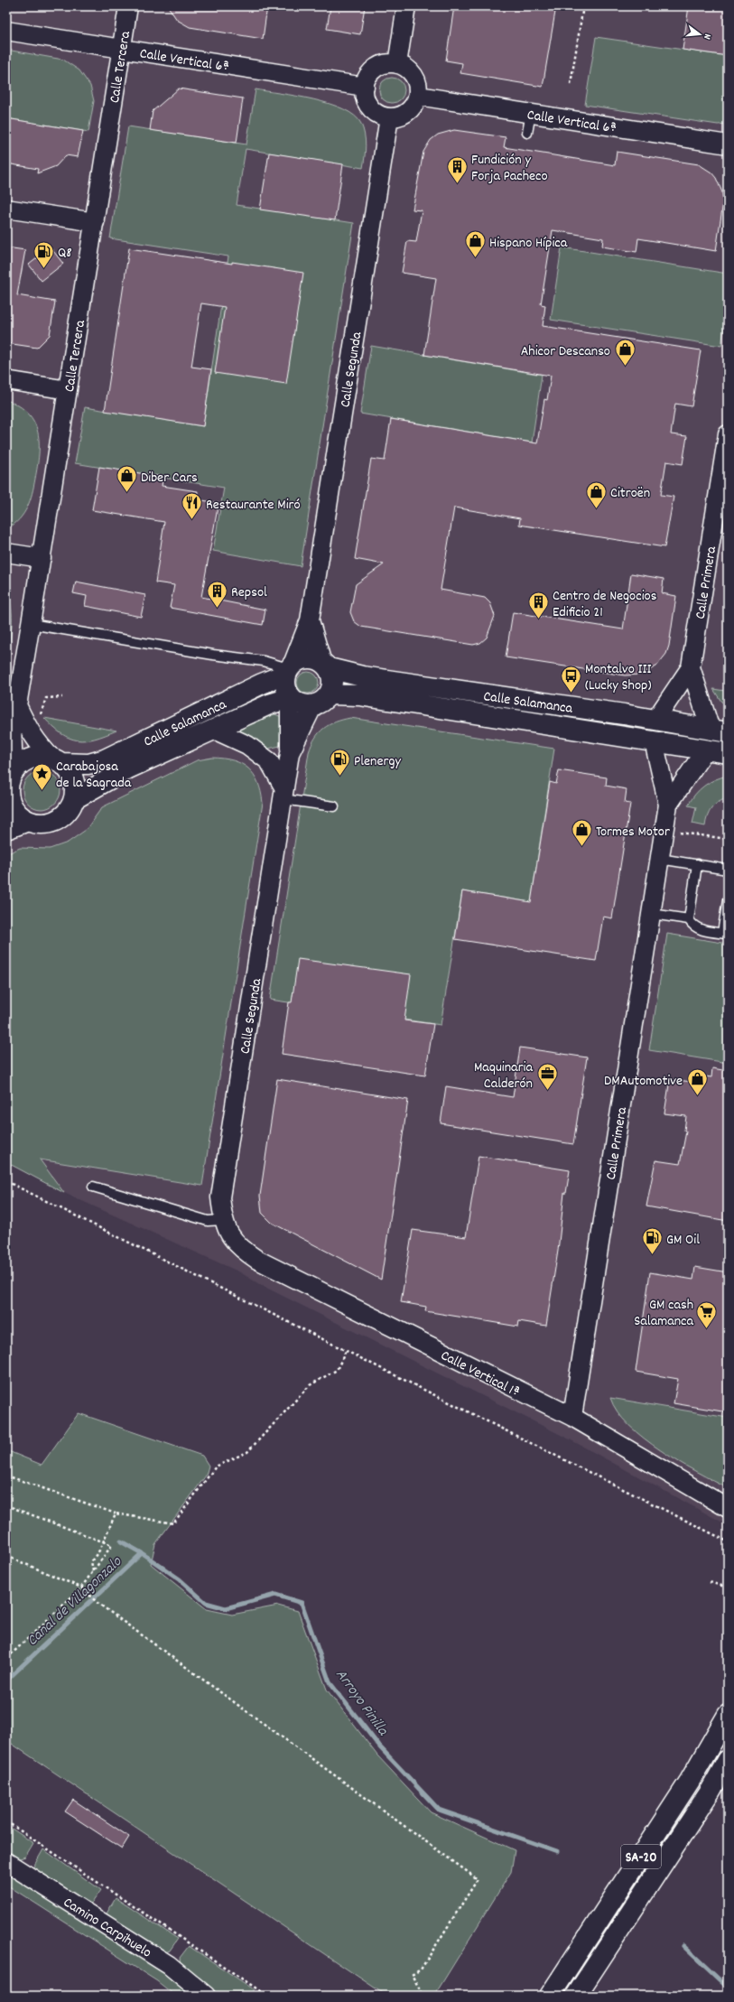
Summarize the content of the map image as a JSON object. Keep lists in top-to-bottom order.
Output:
{
  "streets": {
    "main road": ["Calle Salamanca", "SA-20"],
    "street": [
      "Calle Vertical 6ª",
      "Calle Tercera",
      "Calle Segunda",
      "Calle Primera",
      "Calle Vertical 1ª",
      "Camino Carpihuelo"
    ]
  },
  "crossings": [
    ["Calle Vertical 6ª", "Calle Tercera"],
    ["Calle Vertical 6ª", "Calle Segunda"],
    ["Calle Tercera", "Calle Salamanca"],
    ["Calle Segunda", "Calle Salamanca"],
    ["Calle Segunda", "Calle Vertical 1ª"],
    ["Calle Primera", "Calle Salamanca"],
    ["Calle Primera", "Calle Vertical 1ª"]
  ],
  "water": ["Canal de Villagonzalo", "Arroyo Pinilla"],
  "places": {
    "building": ["Fundición y Forja Pacheco", "Repsol", "Centro de Negocios Edificio 21"],
    "shop": [
      "Hispano Hípica",
      "Ahicor Descanso",
      "Diber Cars",
      "Citroën",
      "Tormes Motor",
      "DMAutomotive"
    ],
    "fuel station": ["Q8", "Plenergy", "GM Oil"],
    "restaurant": ["Restaurante Miró"],
    "bus stop": ["Montalvo III (Lucky Shop)"],
    "place": ["Carabajosa de la Sagrada"],
    "office": ["Maquinaria Calderón"],
    "supermarket": ["GM cash Salamanca"]
  },
  "north": "right"
}
